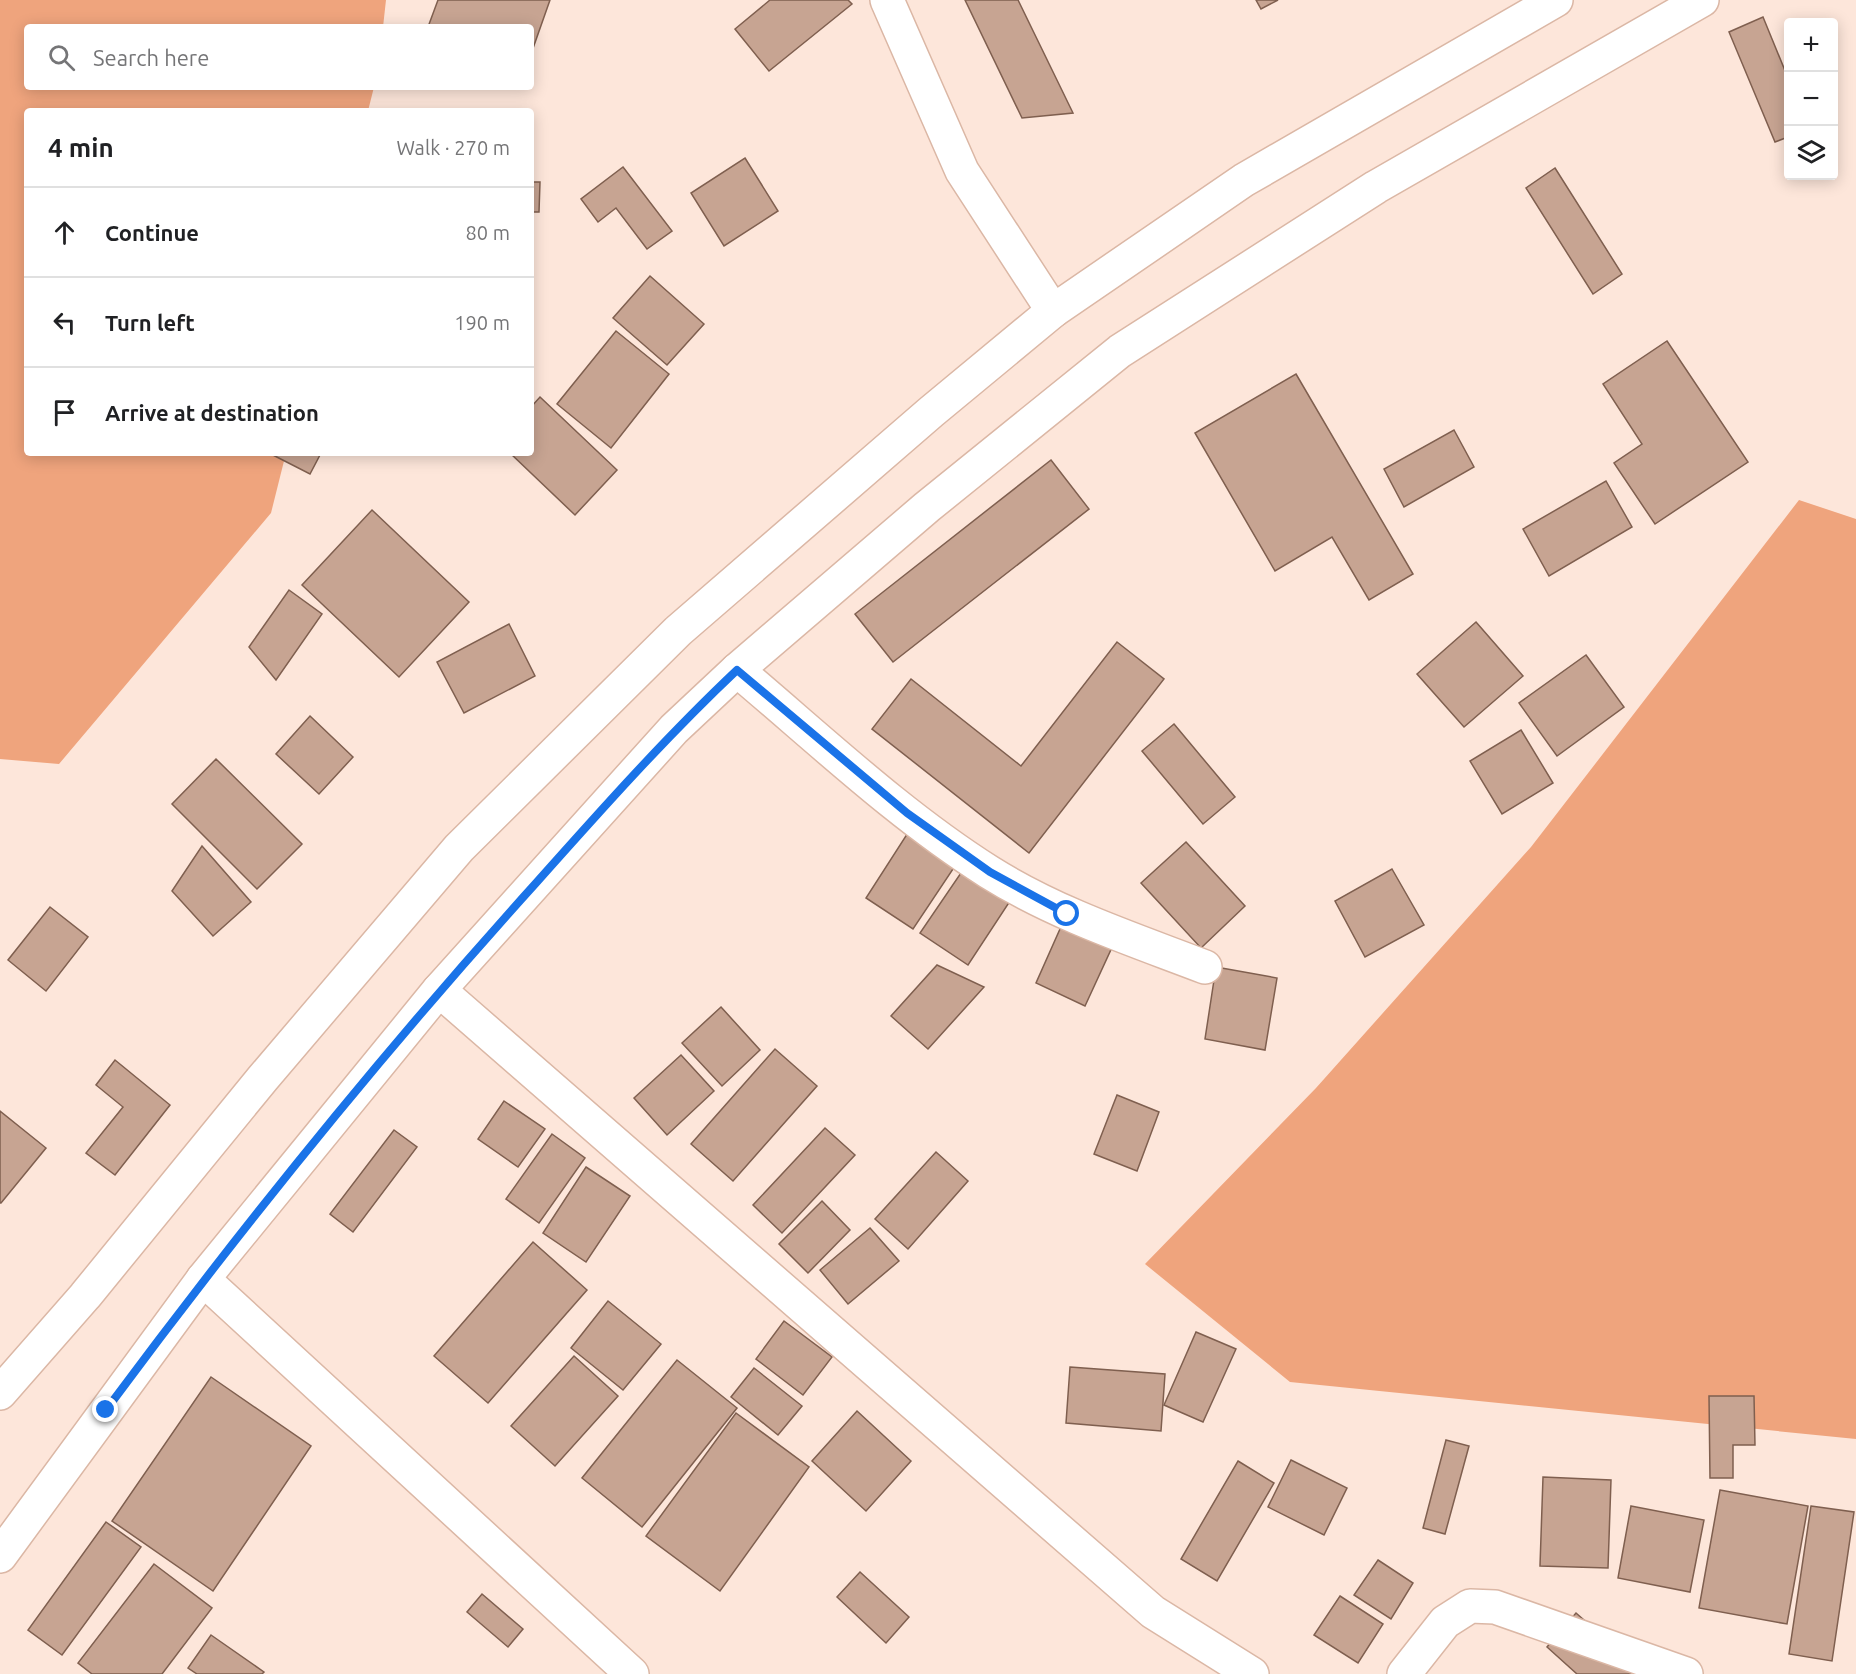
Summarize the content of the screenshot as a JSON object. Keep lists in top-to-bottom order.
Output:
{
  "page": {
    "map_buttons": ["+", "−"],
    "search": "Search here",
    "heading": ["4 min", "Walk · 270 m"],
    "list": [
      ["Continue", "80 m"],
      ["Turn left", "190 m"],
      "Arrive at destination"
    ]
  }
}
